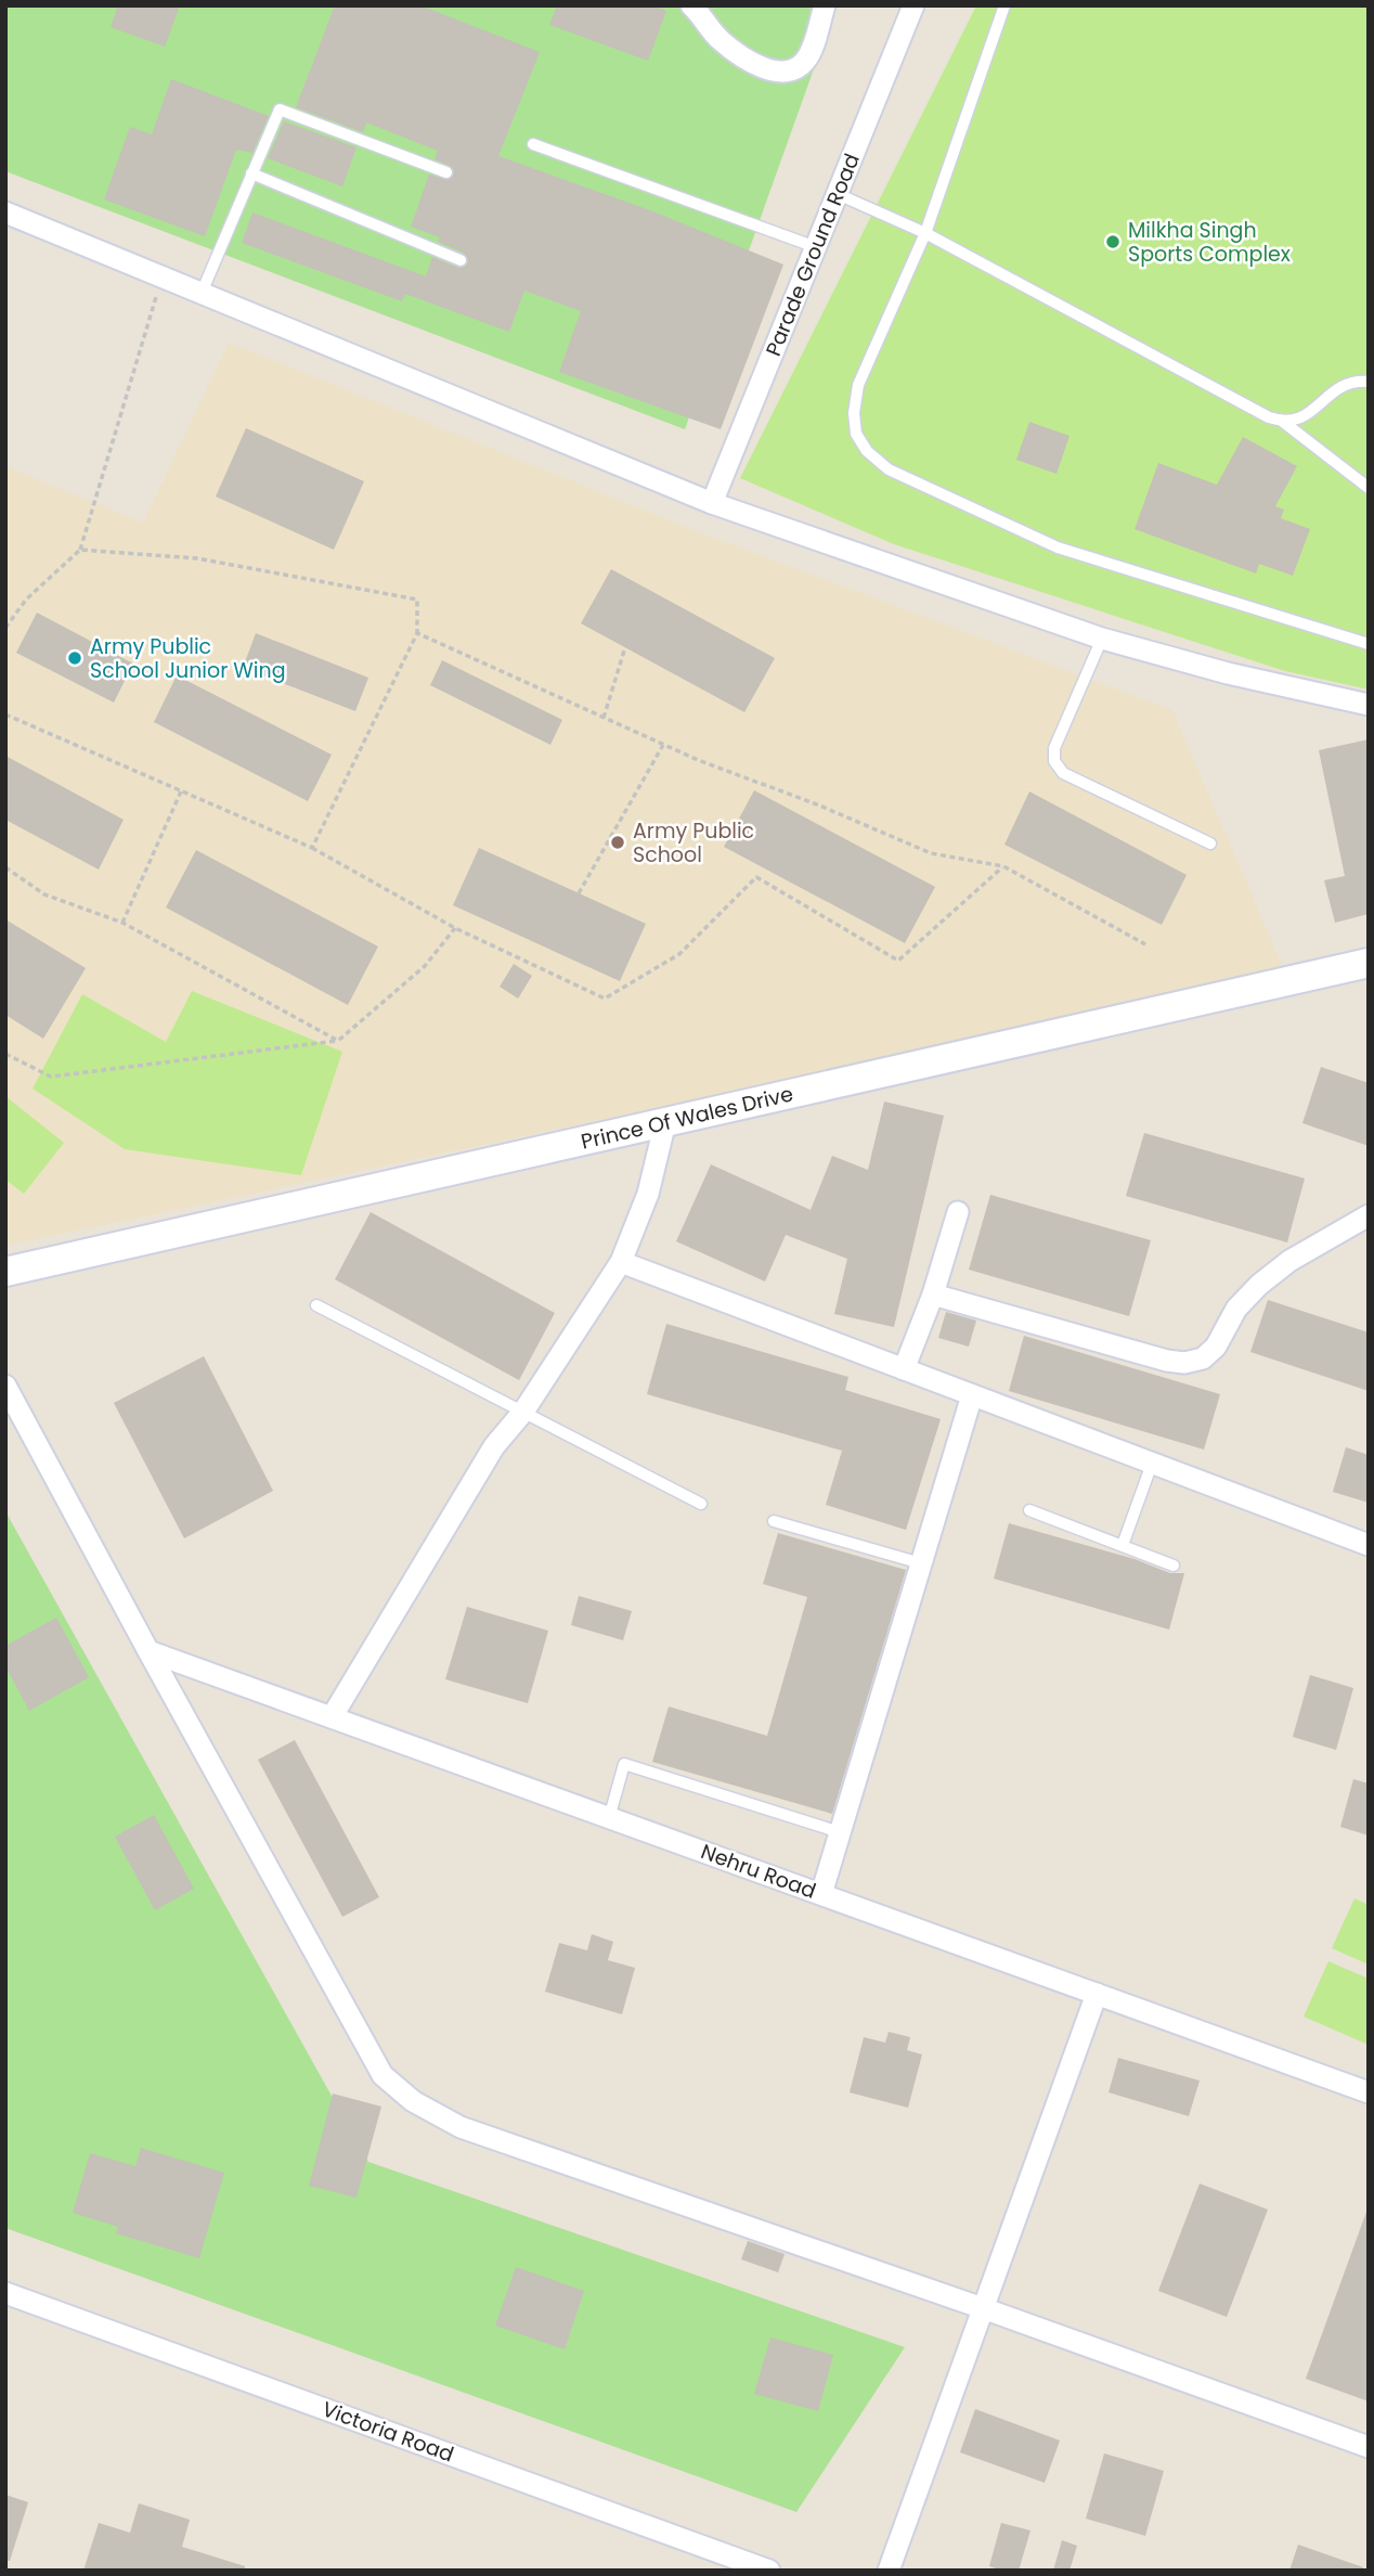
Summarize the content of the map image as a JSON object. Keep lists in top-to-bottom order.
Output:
{
  "streets": {
    "main road": ["Prince Of Wales Drive"],
    "street": ["Parade Ground Road", "Nehru Road", "Victoria Road"]
  },
  "places": ["Milkha Singh Sports Complex", "Army Public School Junior Wing", "Army Public School"]
}
